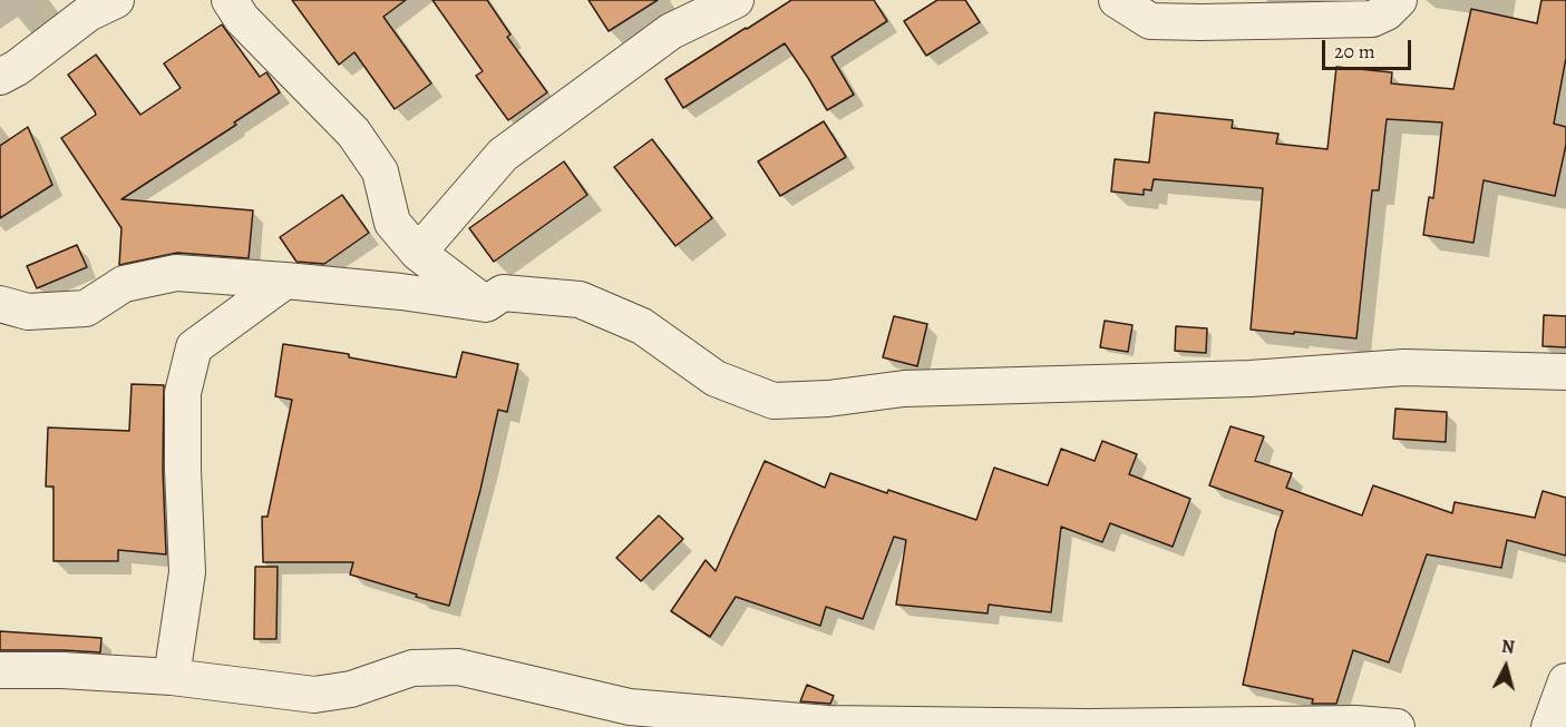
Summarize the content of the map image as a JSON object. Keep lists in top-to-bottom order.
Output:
{
  "scale_bar": "20 m",
  "north": "top"
}
